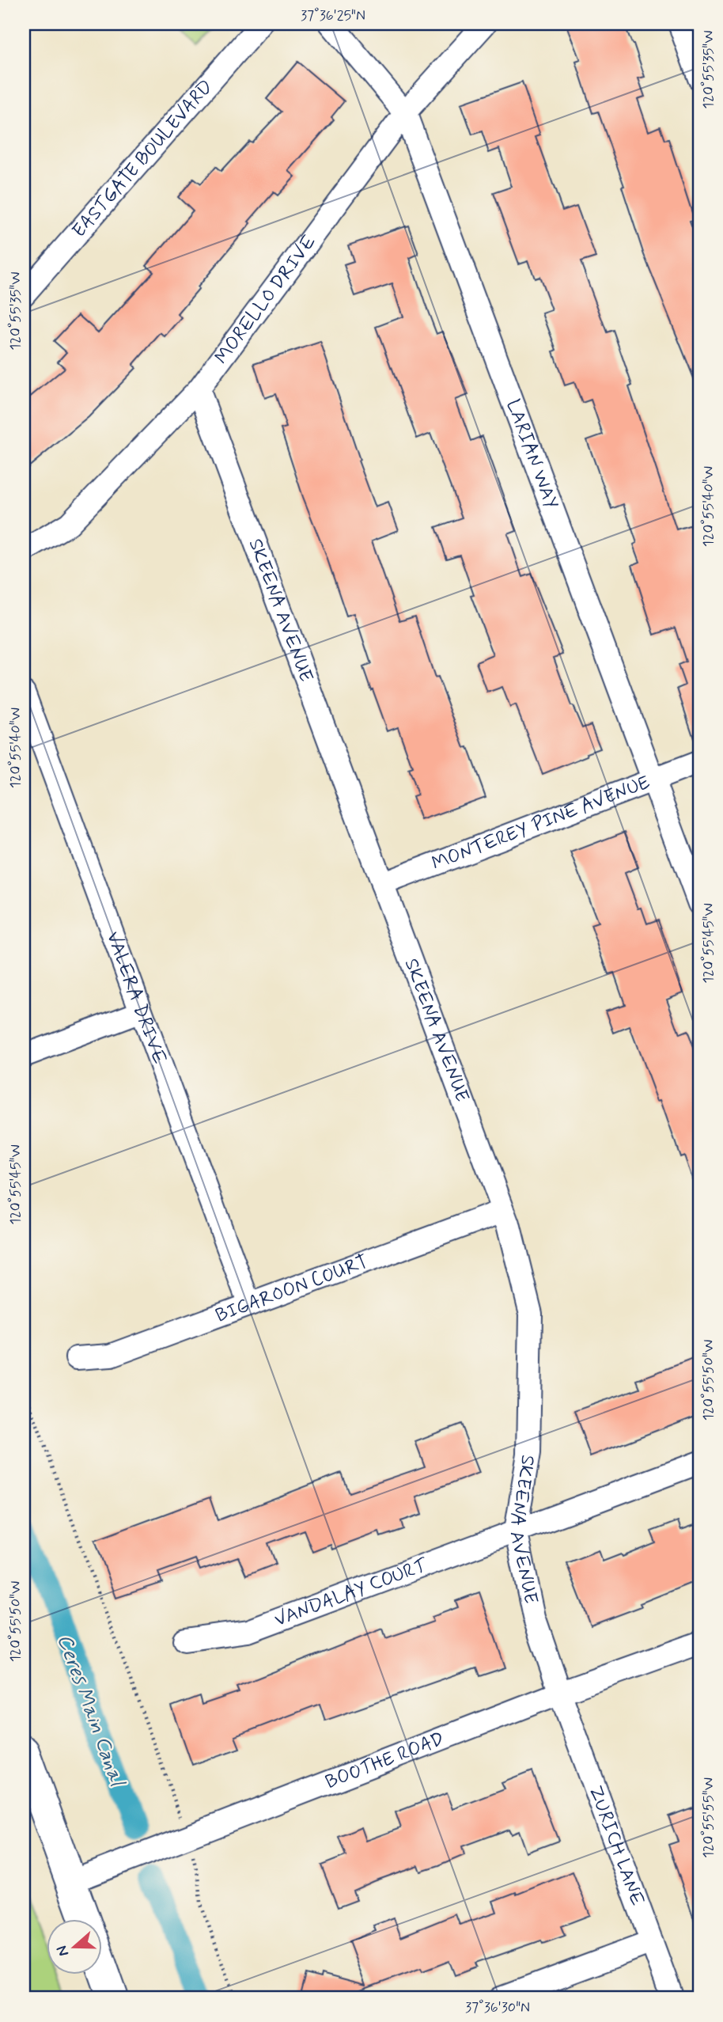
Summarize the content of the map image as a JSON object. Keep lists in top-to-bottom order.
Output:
{
  "streets": {
    "street": [
      "EASTGATE BOULEVARD",
      "MORELLO DRIVE",
      "LARIAN WAY",
      "SKEENA AVENUE",
      "MONTEREY PINE AVENUE",
      "VALERA DRIVE",
      "BIGAROON COURT",
      "VANDALAY COURT",
      "BOOTHE ROAD",
      "ZURICH LANE"
    ]
  },
  "crossings": [
    ["MORELLO DRIVE", "LARIAN WAY"],
    ["MORELLO DRIVE", "SKEENA AVENUE"],
    ["LARIAN WAY", "MONTEREY PINE AVENUE"],
    ["SKEENA AVENUE", "MONTEREY PINE AVENUE"],
    ["SKEENA AVENUE", "BIGAROON COURT"],
    ["SKEENA AVENUE", "VANDALAY COURT"],
    ["SKEENA AVENUE", "BOOTHE ROAD"],
    ["SKEENA AVENUE", "ZURICH LANE"],
    ["VALERA DRIVE", "BIGAROON COURT"],
    ["BOOTHE ROAD", "ZURICH LANE"]
  ],
  "water": ["Ceres Main Canal"],
  "north": "left",
  "coordinates": [
    "37°36'25\"N",
    "120°55'35\"W",
    "120°55'40\"W",
    "120°55'45\"W",
    "120°55'50\"W",
    "120°55'55\"W",
    "37°36'30\"N"
  ]
}
